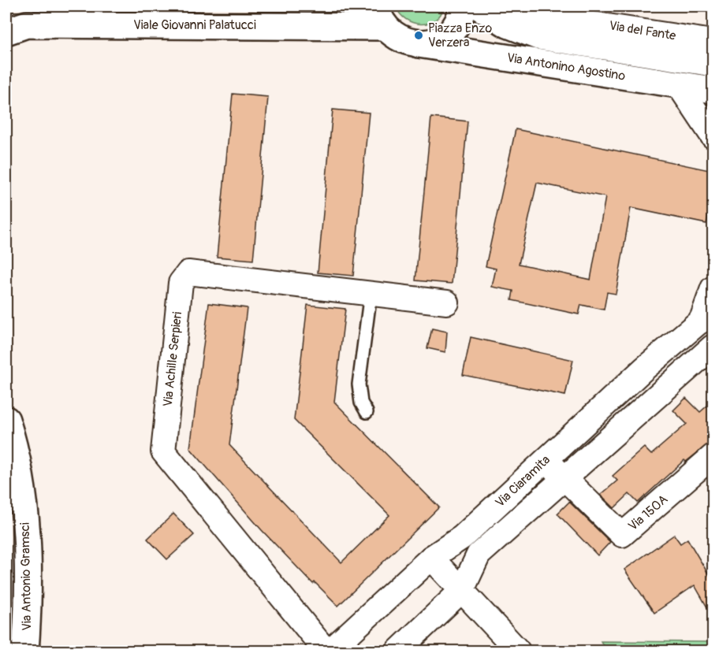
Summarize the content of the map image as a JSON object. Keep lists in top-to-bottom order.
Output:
{
  "streets": {
    "main road": ["Viale Giovanni Palatucci", "Via Antonino Agostino", "Via Antonio Gramsci"],
    "street": [
      "Via del Fante",
      "Via Achille Serpieri",
      "Via Ciaramita",
      "Via 150A"
    ]
  },
  "crossings": [
    ["Viale Giovanni Palatucci", "Via Antonino Agostino"],
    ["Via Ciaramita", "Via 150A"]
  ],
  "places": ["Piazza Enzo Verzera"]
}
